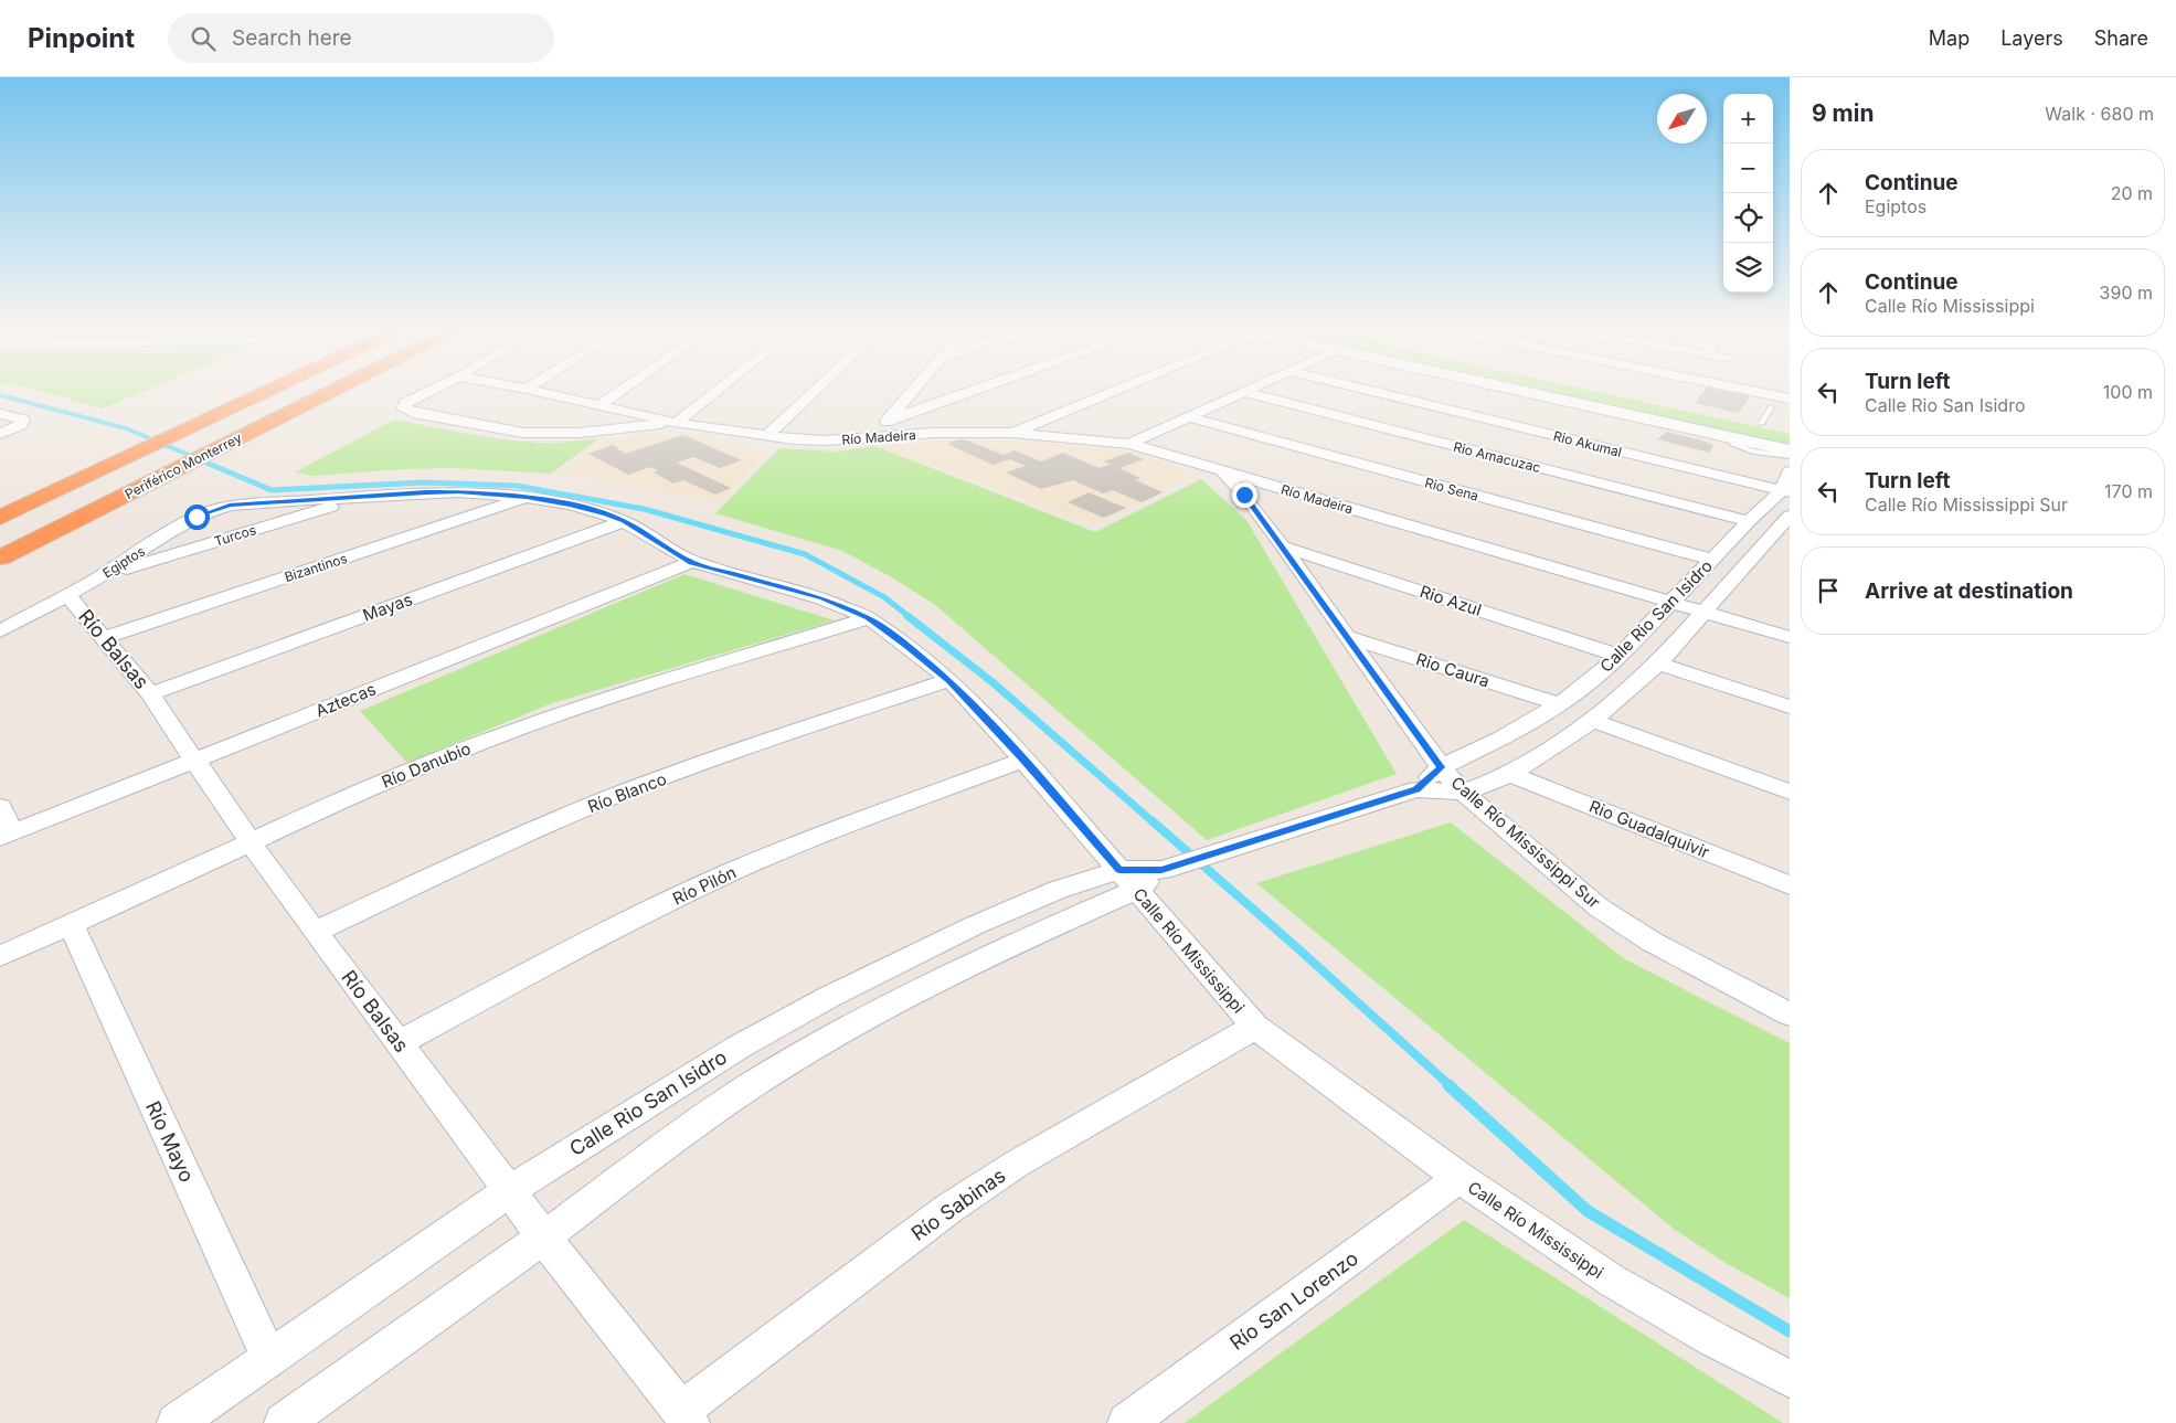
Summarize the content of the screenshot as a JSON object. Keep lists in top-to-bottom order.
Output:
{
  "streets": {
    "highway": ["Periférico Monterrey"],
    "street": [
      "Río Madeira",
      "Rio Akumal",
      "Rio Amacuzac",
      "Rio Sena",
      "Turcos",
      "Egiptos",
      "Bizantinos",
      "Rio Azul",
      "Mayas",
      "Calle Rio San Isidro",
      "Río Balsas",
      "Rio Caura",
      "Aztecas",
      "Río Danubio",
      "Río Blanco",
      "Rio Guadalquivir",
      "Calle Río Mississippi Sur",
      "Río Pilón",
      "Calle Río Mississippi",
      "Río Mayo",
      "Río Sabinas",
      "Río San Lorenzo"
    ]
  },
  "crossings": [
    ["Río Madeira", "Calle Rio San Isidro"],
    ["Río Madeira", "Calle Río Mississippi Sur"],
    ["Rio Akumal", "Calle Rio San Isidro"],
    ["Rio Amacuzac", "Calle Rio San Isidro"],
    ["Rio Sena", "Calle Rio San Isidro"],
    ["Turcos", "Egiptos"],
    ["Turcos", "Calle Río Mississippi"],
    ["Egiptos", "Río Balsas"],
    ["Egiptos", "Calle Río Mississippi"],
    ["Bizantinos", "Río Balsas"],
    ["Bizantinos", "Calle Río Mississippi"],
    ["Rio Azul", "Calle Rio San Isidro"],
    ["Rio Azul", "Calle Río Mississippi Sur"],
    ["Mayas", "Río Balsas"],
    ["Mayas", "Calle Río Mississippi"],
    ["Calle Rio San Isidro", "Río Balsas"],
    ["Calle Rio San Isidro", "Rio Caura"],
    ["Calle Rio San Isidro", "Rio Guadalquivir"],
    ["Calle Rio San Isidro", "Calle Río Mississippi Sur"],
    ["Calle Rio San Isidro", "Calle Río Mississippi"],
    ["Calle Rio San Isidro", "Río Mayo"],
    ["Río Balsas", "Aztecas"],
    ["Río Balsas", "Río Danubio"],
    ["Río Balsas", "Río Blanco"],
    ["Río Balsas", "Río Pilón"],
    ["Río Balsas", "Río Sabinas"],
    ["Rio Caura", "Calle Río Mississippi Sur"],
    ["Aztecas", "Calle Río Mississippi"],
    ["Río Danubio", "Calle Río Mississippi"],
    ["Río Danubio", "Río Mayo"],
    ["Río Blanco", "Calle Río Mississippi"],
    ["Río Pilón", "Calle Río Mississippi"],
    ["Calle Río Mississippi", "Río Sabinas"],
    ["Calle Río Mississippi", "Río San Lorenzo"]
  ],
  "north": "bottom left",
  "page": {
    "header": "Pinpoint",
    "search": "Search here",
    "nav": ["Map", "Layers", "Share"],
    "heading": ["9 min", "Walk · 680 m"],
    "map_buttons": ["+", "−"],
    "list": [
      ["Continue", "Egiptos", "20 m"],
      ["Continue", "Calle Río Mississippi", "390 m"],
      ["Turn left", "Calle Rio San Isidro", "100 m"],
      ["Turn left", "Calle Río Mississippi Sur", "170 m"],
      "Arrive at destination"
    ]
  }
}
